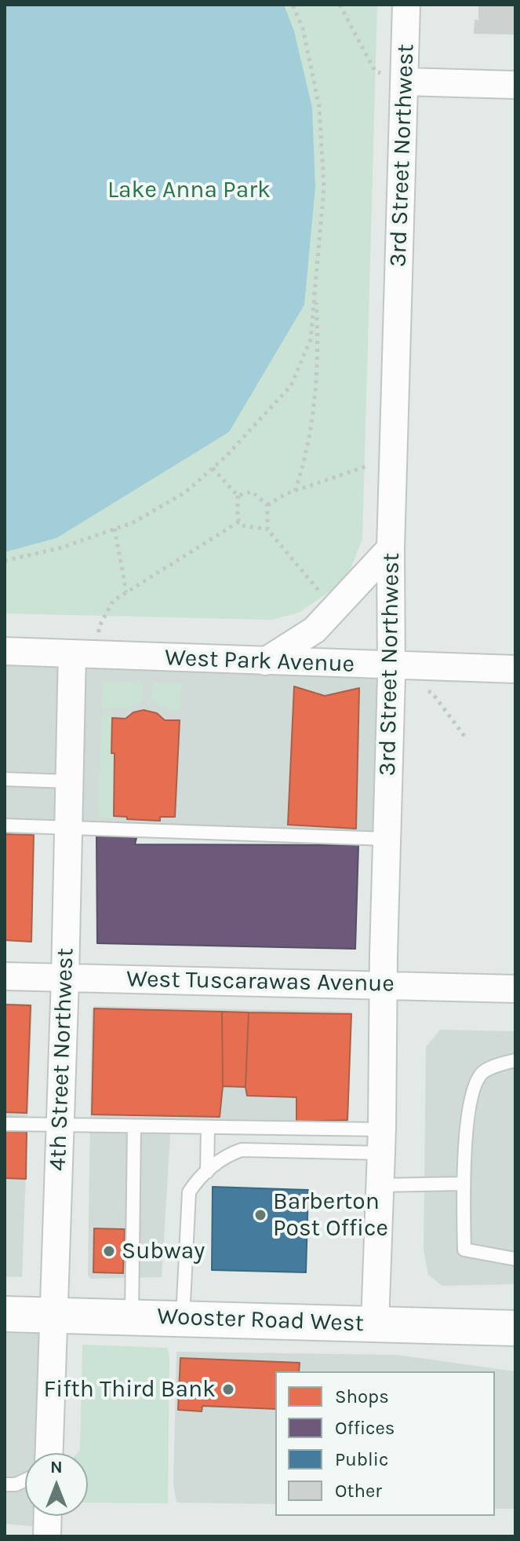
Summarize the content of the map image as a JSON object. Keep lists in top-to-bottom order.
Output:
{
  "streets": {
    "main road": ["Wooster Road West"],
    "street": [
      "3rd Street Northwest",
      "West Park Avenue",
      "West Tuscarawas Avenue",
      "4th Street Northwest"
    ]
  },
  "crossings": [
    ["3rd Street Northwest", "West Park Avenue"],
    ["3rd Street Northwest", "West Tuscarawas Avenue"],
    ["3rd Street Northwest", "Wooster Road West"],
    ["West Park Avenue", "4th Street Northwest"],
    ["West Tuscarawas Avenue", "4th Street Northwest"],
    ["4th Street Northwest", "Wooster Road West"]
  ],
  "parks": ["Lake Anna Park"],
  "places": ["Barberton Post Office", "Subway", "Fifth Third Bank"],
  "legend": [
    "Shops",
    "Offices",
    "Public",
    "Other"
  ],
  "north": "top"
}
